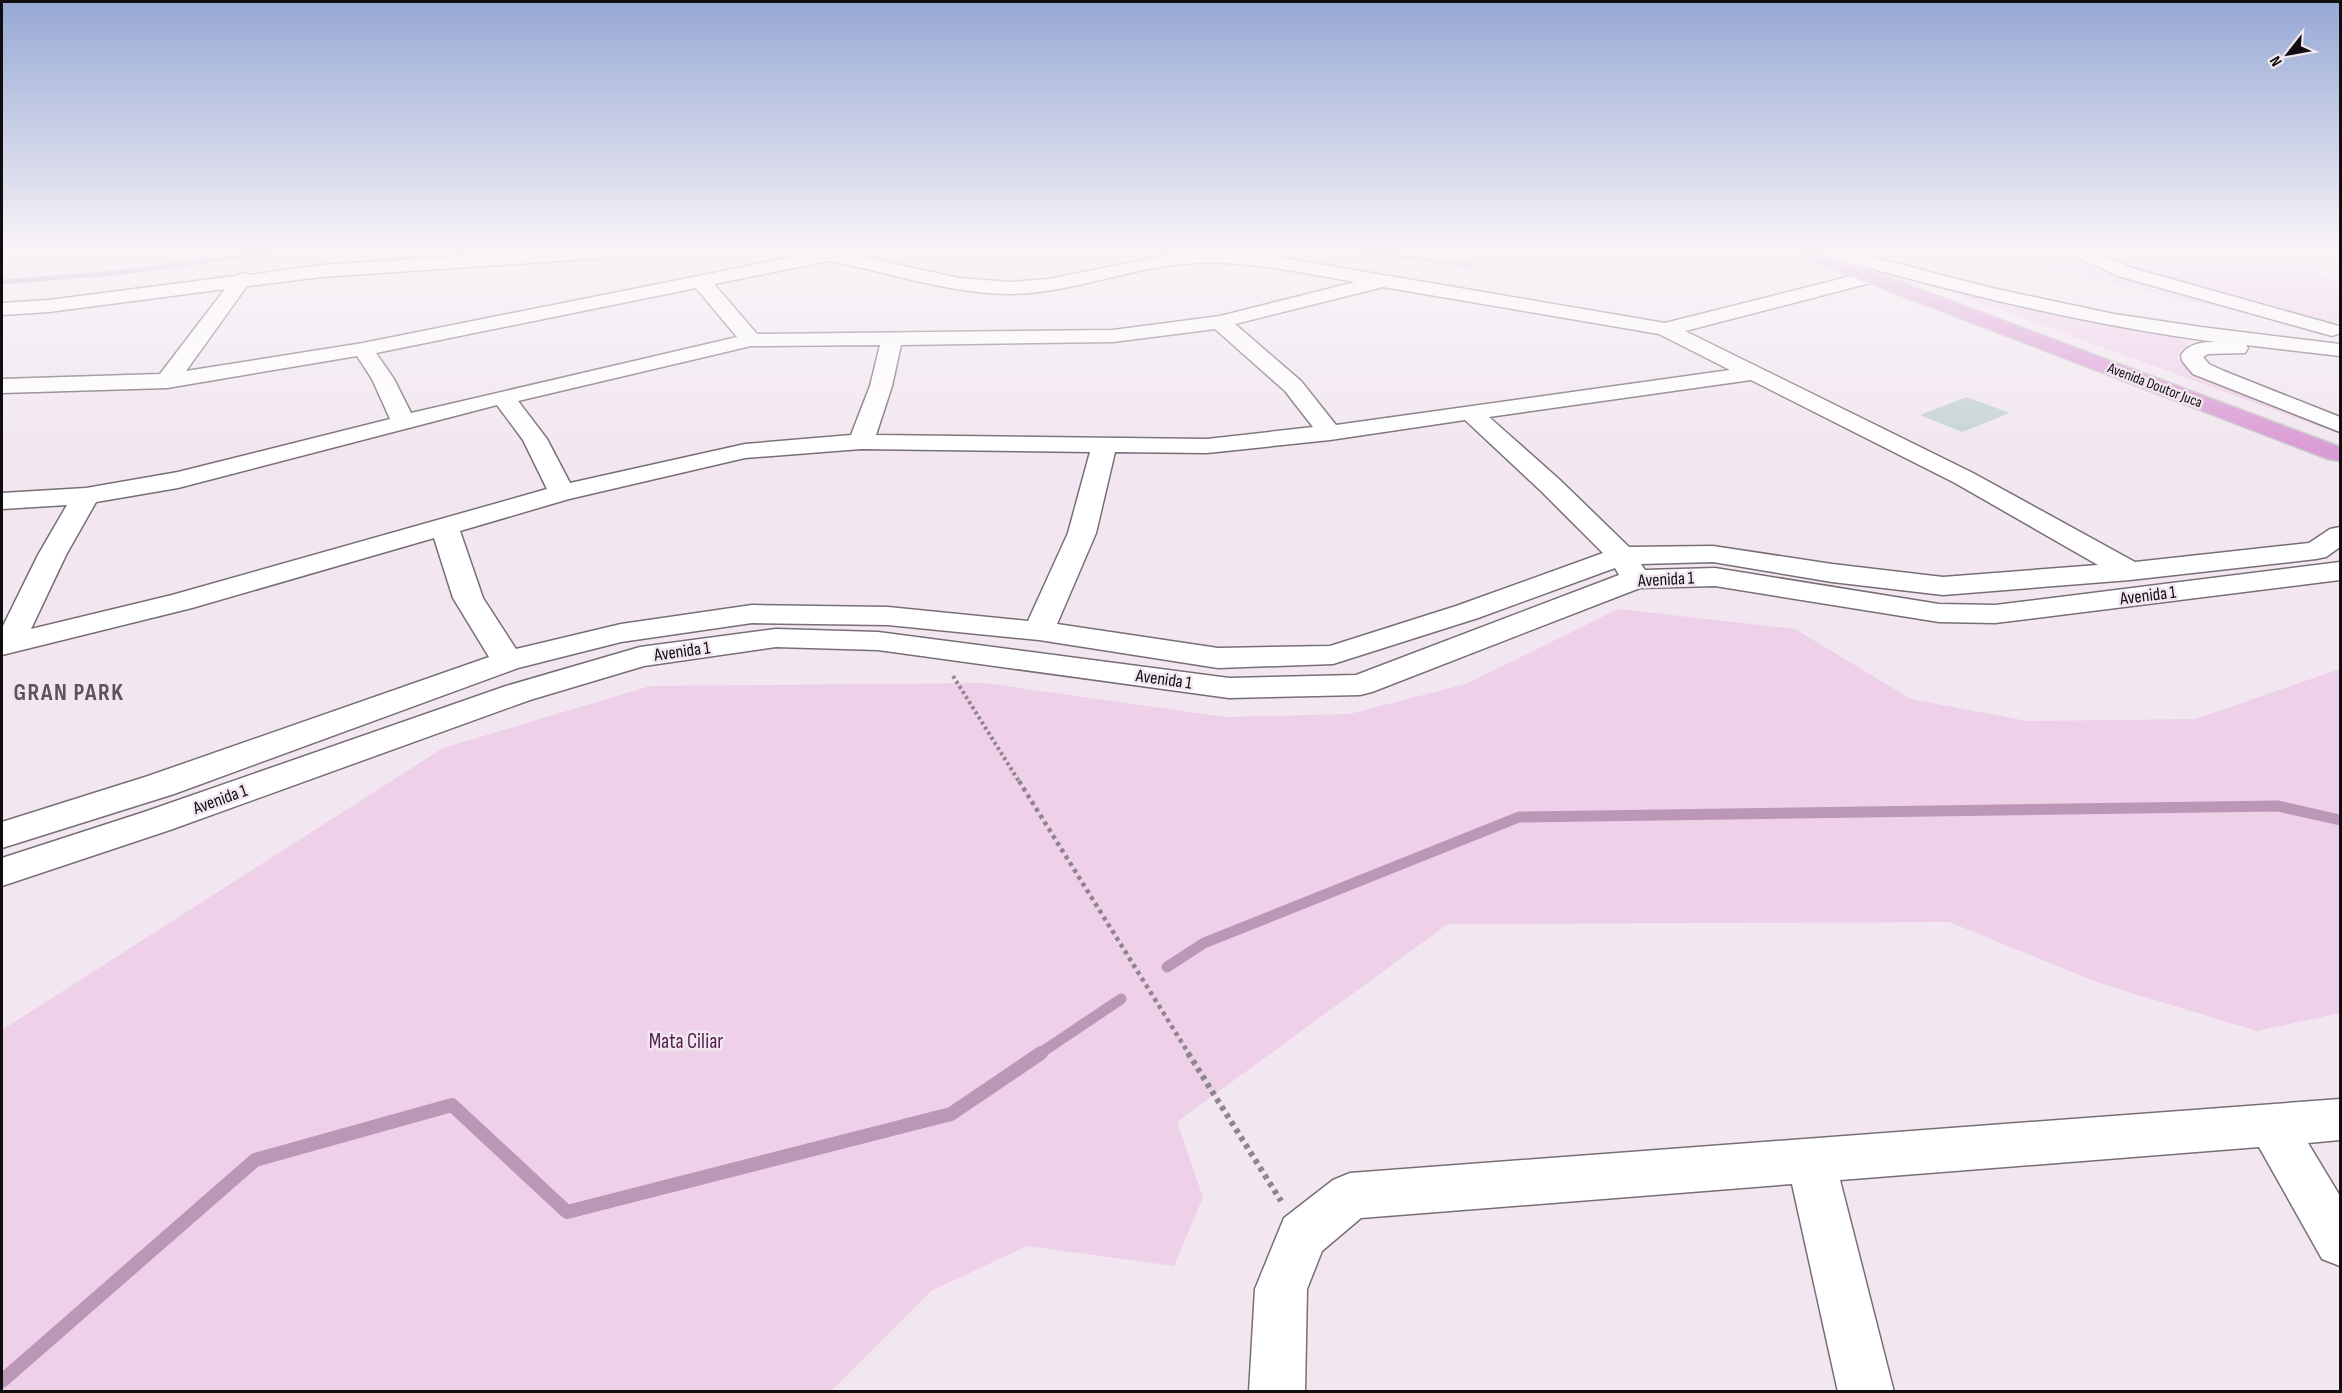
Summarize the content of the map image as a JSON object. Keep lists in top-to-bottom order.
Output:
{
  "streets": {
    "main road": ["Avenida Doutor Juca"],
    "street": ["Avenida 1"]
  },
  "districts": ["GRAN PARK"],
  "parks": ["Mata Ciliar"],
  "north": "bottom left"
}
